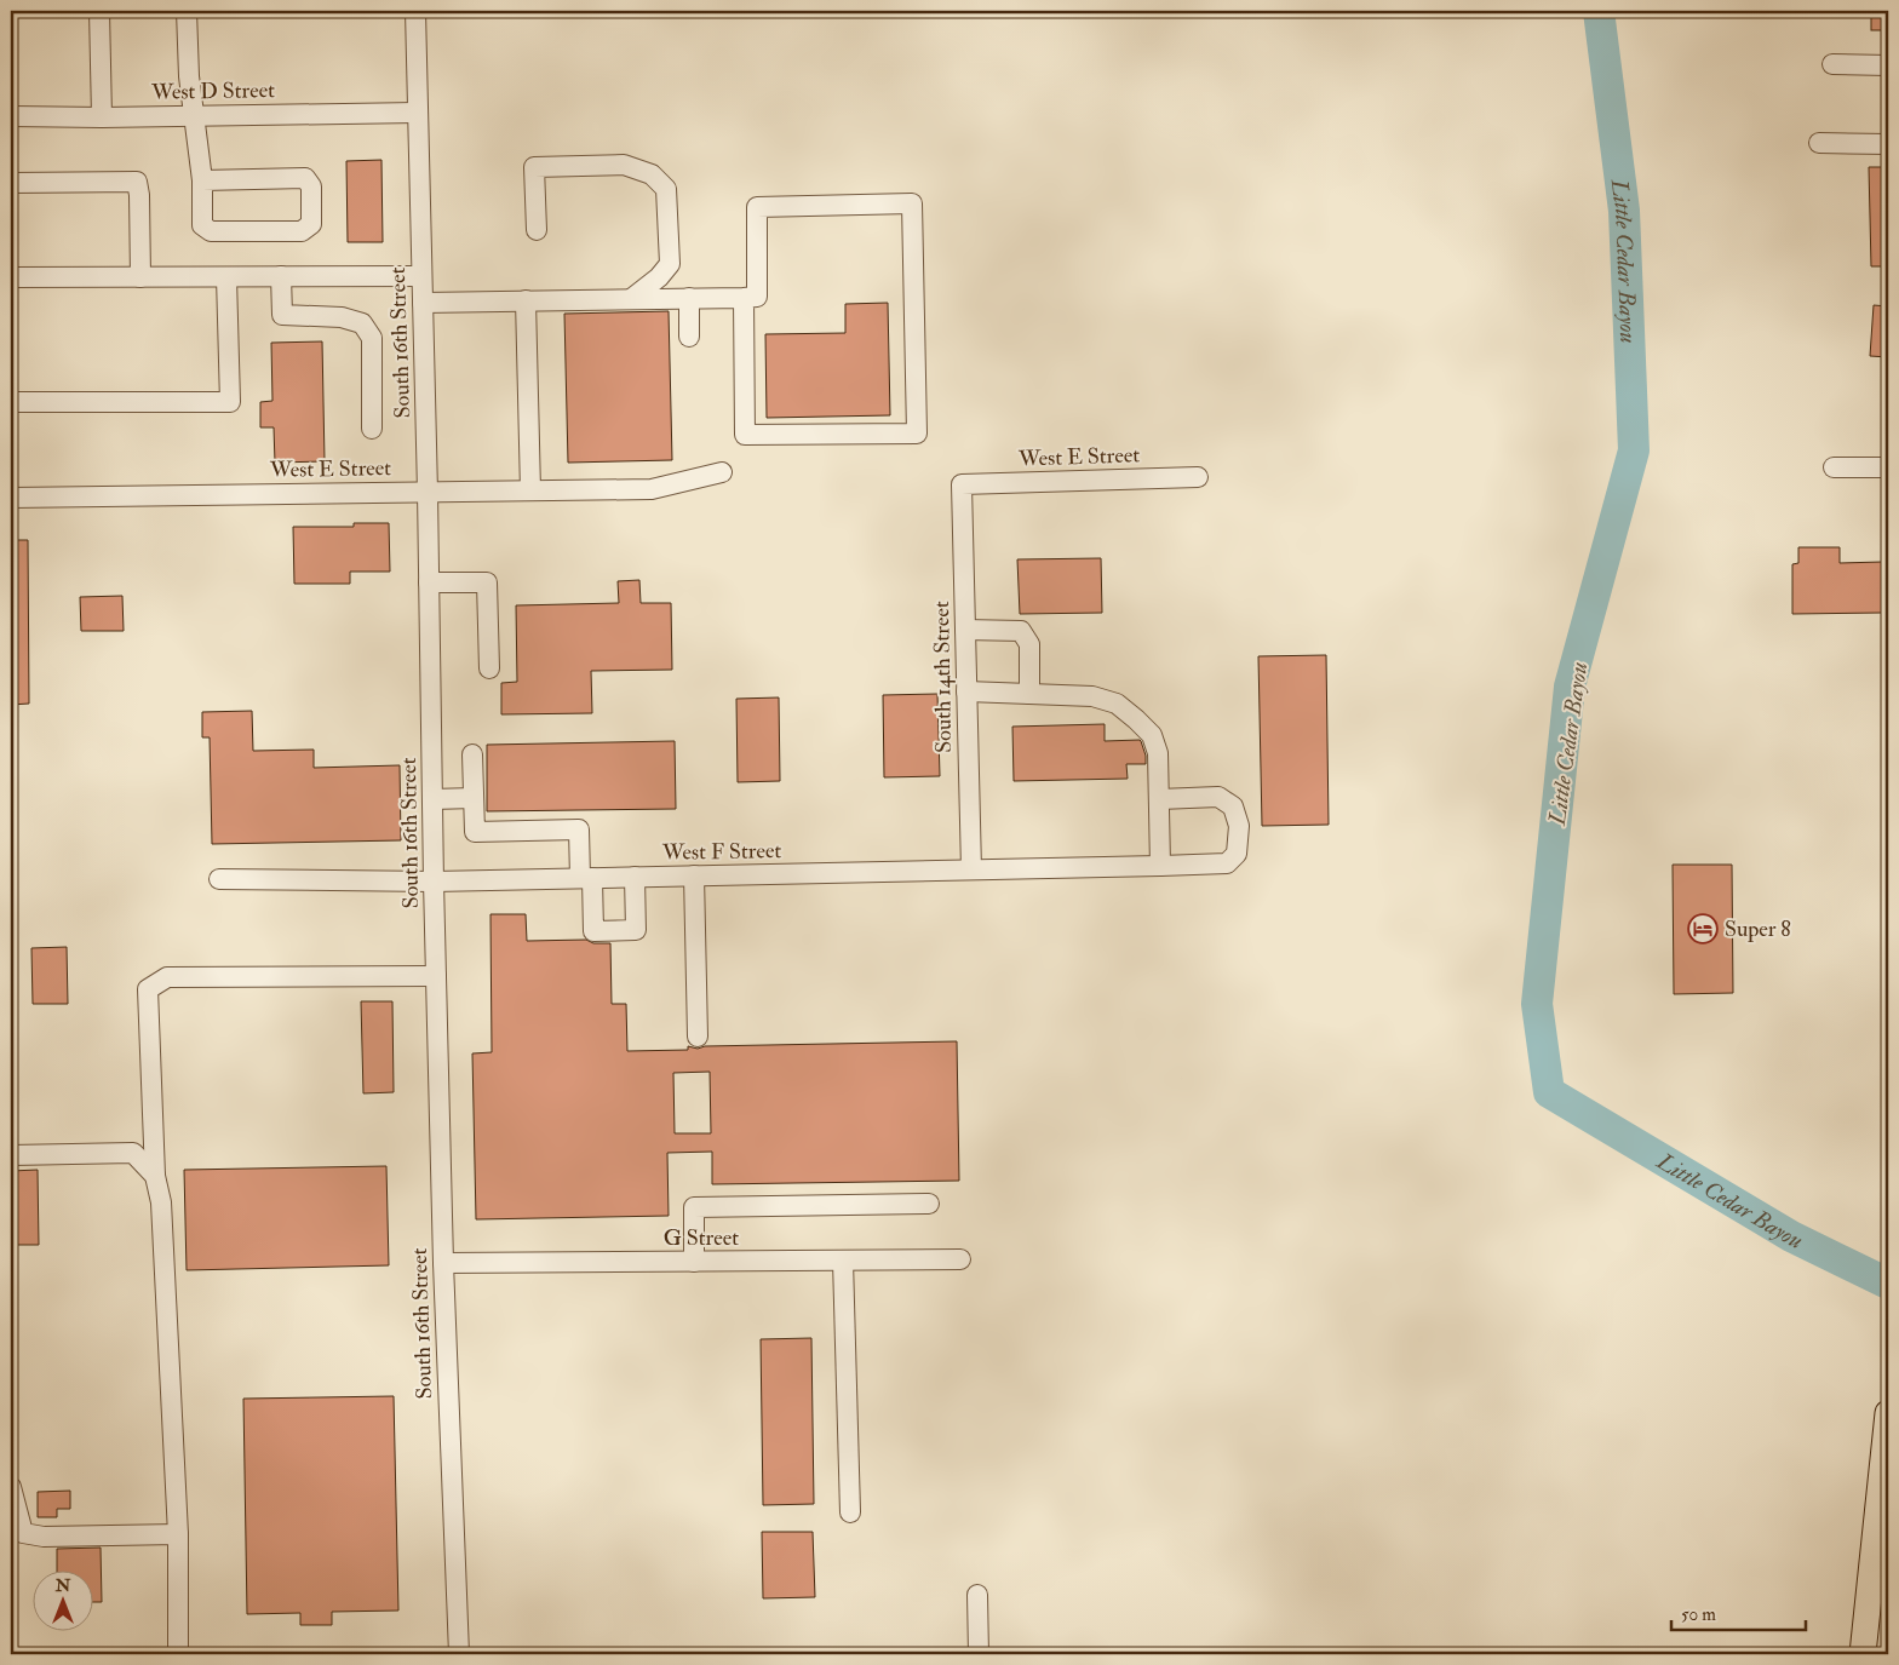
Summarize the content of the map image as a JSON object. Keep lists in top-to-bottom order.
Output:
{
  "streets": {
    "street": [
      "West D Street",
      "South 16th Street",
      "West E Street",
      "South 14th Street",
      "West F Street",
      "G Street"
    ]
  },
  "crossings": [
    ["West D Street", "South 16th Street"],
    ["South 16th Street", "West E Street"],
    ["South 16th Street", "West F Street"],
    ["South 16th Street", "G Street"],
    ["West E Street", "South 14th Street"],
    ["South 14th Street", "West F Street"]
  ],
  "water": ["Little Cedar Bayou"],
  "places": {
    "hotel": ["Super 8"]
  },
  "scale_bar": "50 m",
  "north": "top"
}
